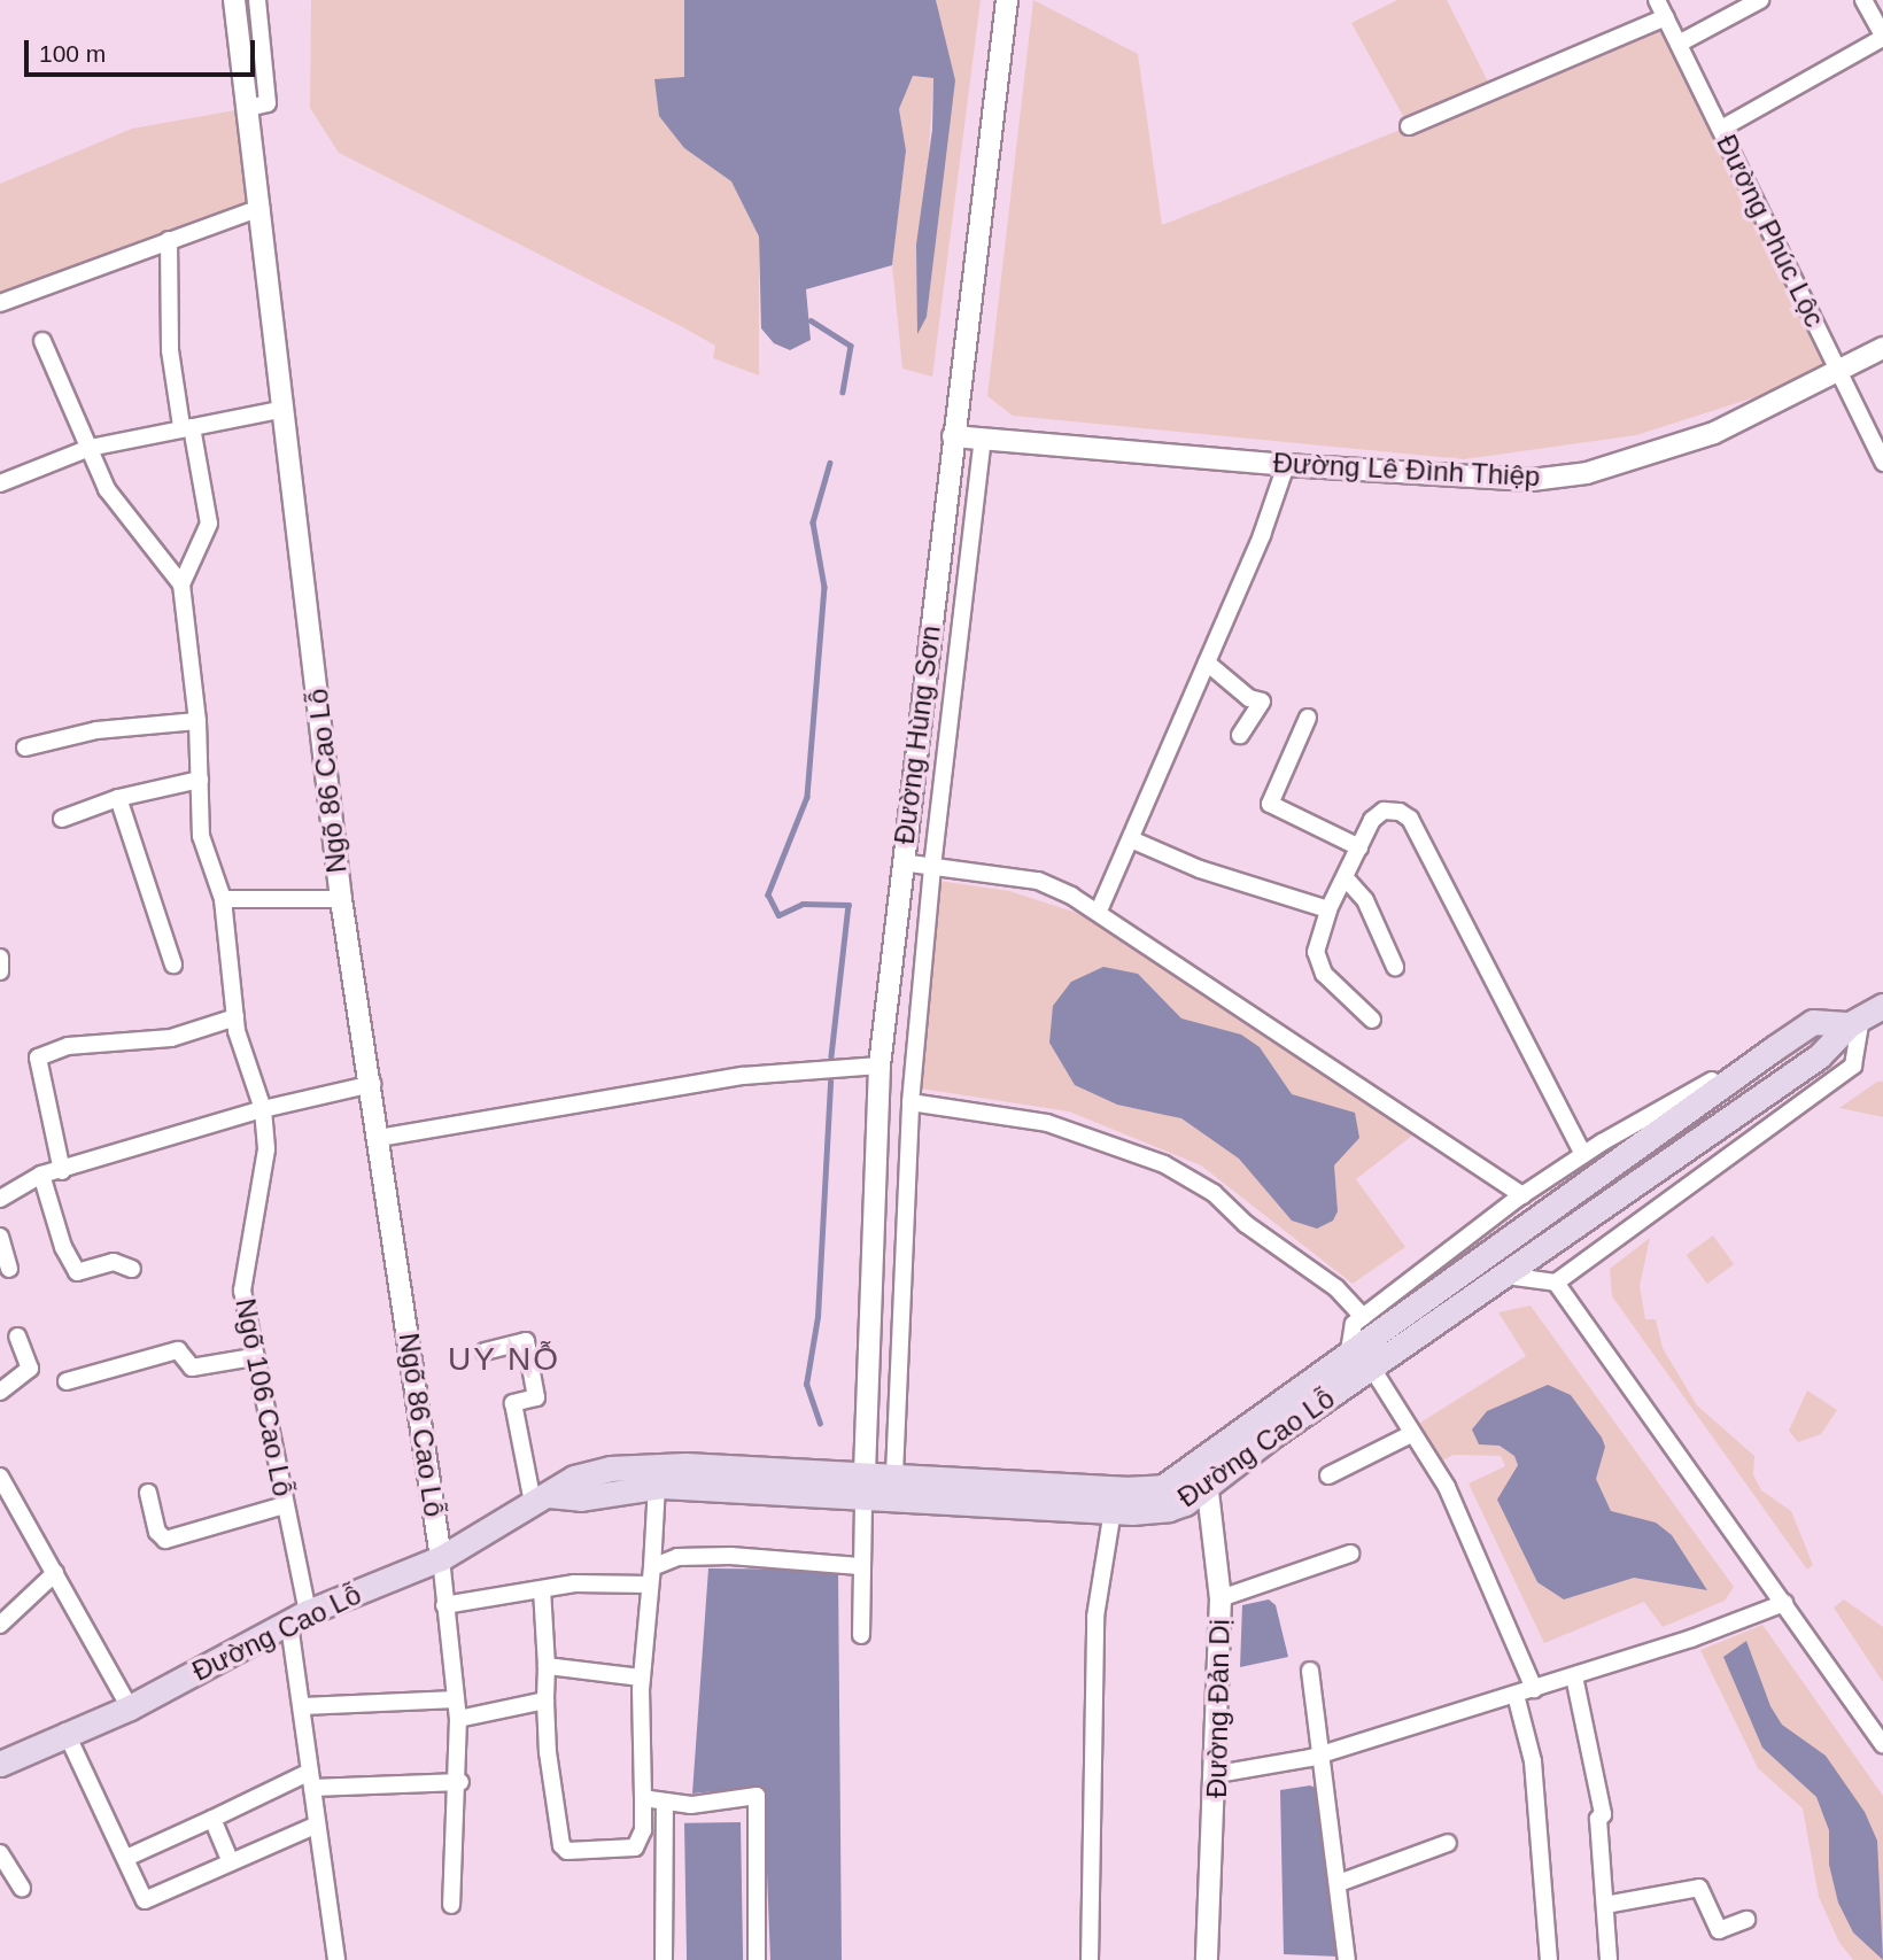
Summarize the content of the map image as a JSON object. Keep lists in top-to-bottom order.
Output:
{
  "streets": {
    "main road": ["Đường Cao Lỗ"],
    "street": [
      "Đường Phúc Lộc",
      "Đường Lê Đình Thiệp",
      "Đường Hùng Sơn",
      "Ngõ 86 Cao Lỗ",
      "Ngõ 106 Cao Lỗ",
      "Đường Đản Dị"
    ]
  },
  "crossings": [
    ["Đường Phúc Lộc", "Đường Lê Đình Thiệp"],
    ["Đường Lê Đình Thiệp", "Đường Hùng Sơn"],
    ["Đường Hùng Sơn", "Đường Cao Lỗ"],
    ["Ngõ 86 Cao Lỗ", "Đường Cao Lỗ"],
    ["Ngõ 106 Cao Lỗ", "Đường Cao Lỗ"],
    ["Đường Cao Lỗ", "Đường Đản Dị"]
  ],
  "districts": ["UY NỖ"],
  "scale_bar": "100 m"
}
